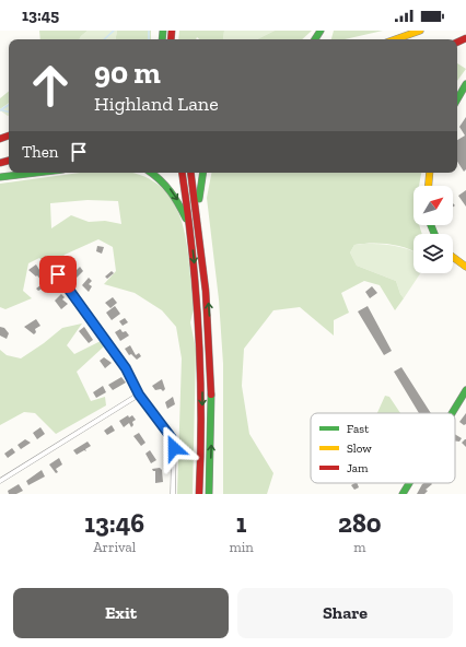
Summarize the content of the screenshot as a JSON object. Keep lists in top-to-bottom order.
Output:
{
  "legend": ["Fast", "Slow", "Jam"],
  "north": "top right",
  "page": {
    "status": "13:45",
    "turn": ["90 m", "Highland Lane"],
    "then": "Then",
    "eta": [
      "13:46",
      "Arrival",
      "1",
      "min",
      "280",
      "m"
    ],
    "buttons": ["Exit", "Share"]
  }
}
